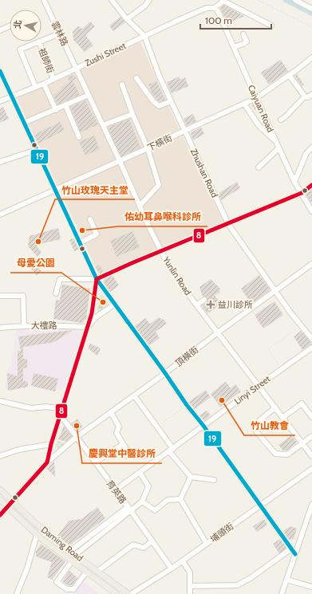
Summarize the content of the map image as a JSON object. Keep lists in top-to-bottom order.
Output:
{
  "streets": {
    "main road": ["Daming Road"],
    "street": [
      "雲林路",
      "Zushi Street",
      "祖師街",
      "Caiyuan Road",
      "下橫街",
      "Zhushan Road",
      "Yunlin Road",
      "大禮路",
      "頂橫街",
      "Linyi Street",
      "育英路",
      "埔頭街"
    ]
  },
  "crossings": [
    ["雲林路", "Zushi Street"],
    ["雲林路", "Yunlin Road"],
    ["Zushi Street", "祖師街"],
    ["Zushi Street", "Caiyuan Road"],
    ["Zushi Street", "Zhushan Road"],
    ["Zushi Street", "Yunlin Road"],
    ["Caiyuan Road", "下橫街"],
    ["下橫街", "Zhushan Road"],
    ["下橫街", "Yunlin Road"],
    ["Zhushan Road", "頂橫街"],
    ["Yunlin Road", "頂橫街"],
    ["Yunlin Road", "Linyi Street"],
    ["頂橫街", "育英路"],
    ["頂橫街", "Daming Road"],
    ["Linyi Street", "育英路"],
    ["育英路", "埔頭街"]
  ],
  "places": {
    "other": [
      "佑幼耳鼻喉科診所",
      "竹山玫瑰天主堂",
      "母愛公園",
      "竹山教會",
      "慶興堂中醫診所"
    ],
    "health": ["益川診所"]
  },
  "lines": ["transit line 19", "transit line 8"],
  "scale_bar": "100 m",
  "north": "left"
}
